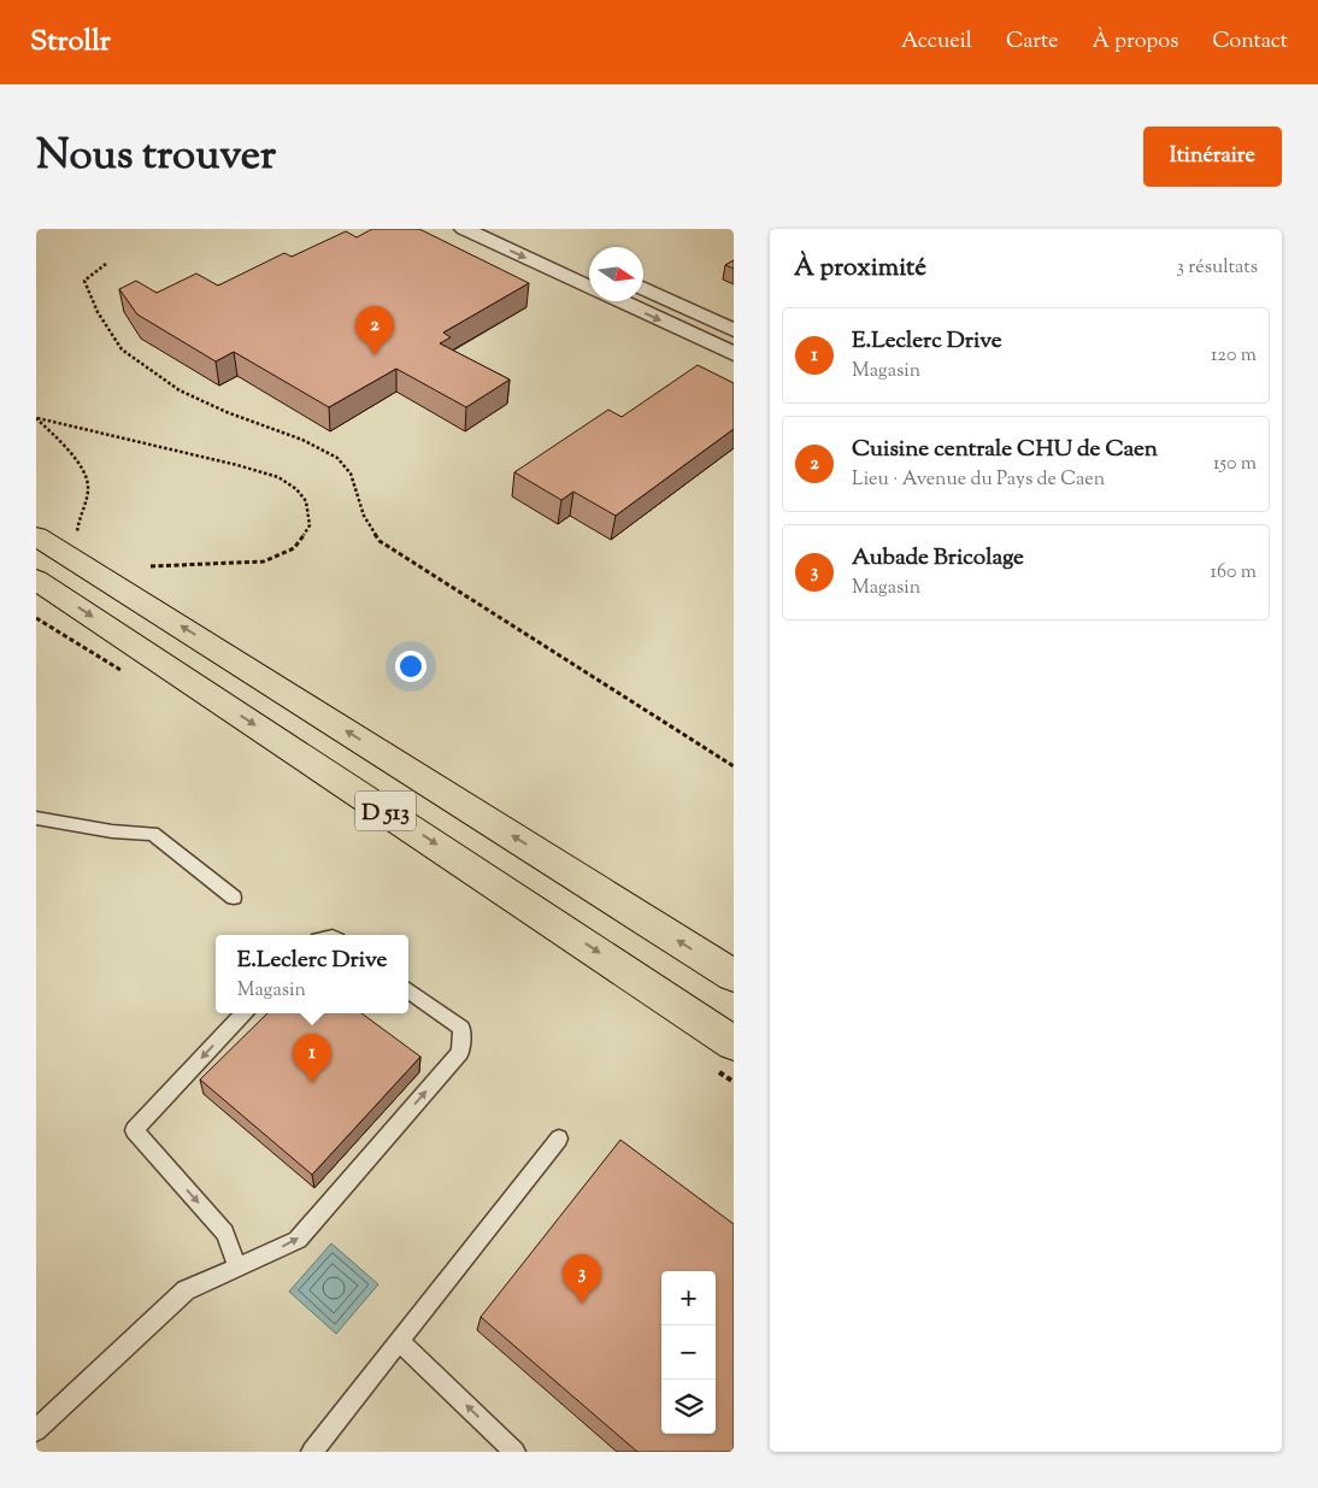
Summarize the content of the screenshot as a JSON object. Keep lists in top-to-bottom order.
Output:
{
  "streets": {
    "main road": ["D 513"]
  },
  "north": "right",
  "page": {
    "header": "Strollr",
    "nav": [
      "Accueil",
      "Carte",
      "À propos",
      "Contact"
    ],
    "title": "Nous trouver",
    "buttons": "Itinéraire",
    "heading": ["À proximité", "3 résultats"],
    "pins": ["2", "1", "3"],
    "list": [
      {
        "mark": "1",
        "name": "E.Leclerc Drive",
        "note": "Magasin",
        "value": "120 m"
      },
      {
        "mark": "2",
        "name": "Cuisine centrale CHU de Caen",
        "note": "Lieu · Avenue du Pays de Caen",
        "value": "150 m"
      },
      {
        "mark": "3",
        "name": "Aubade Bricolage",
        "note": "Magasin",
        "value": "160 m"
      }
    ],
    "popup": ["E.Leclerc Drive", "Magasin"],
    "map_buttons": ["+", "−"]
  }
}
